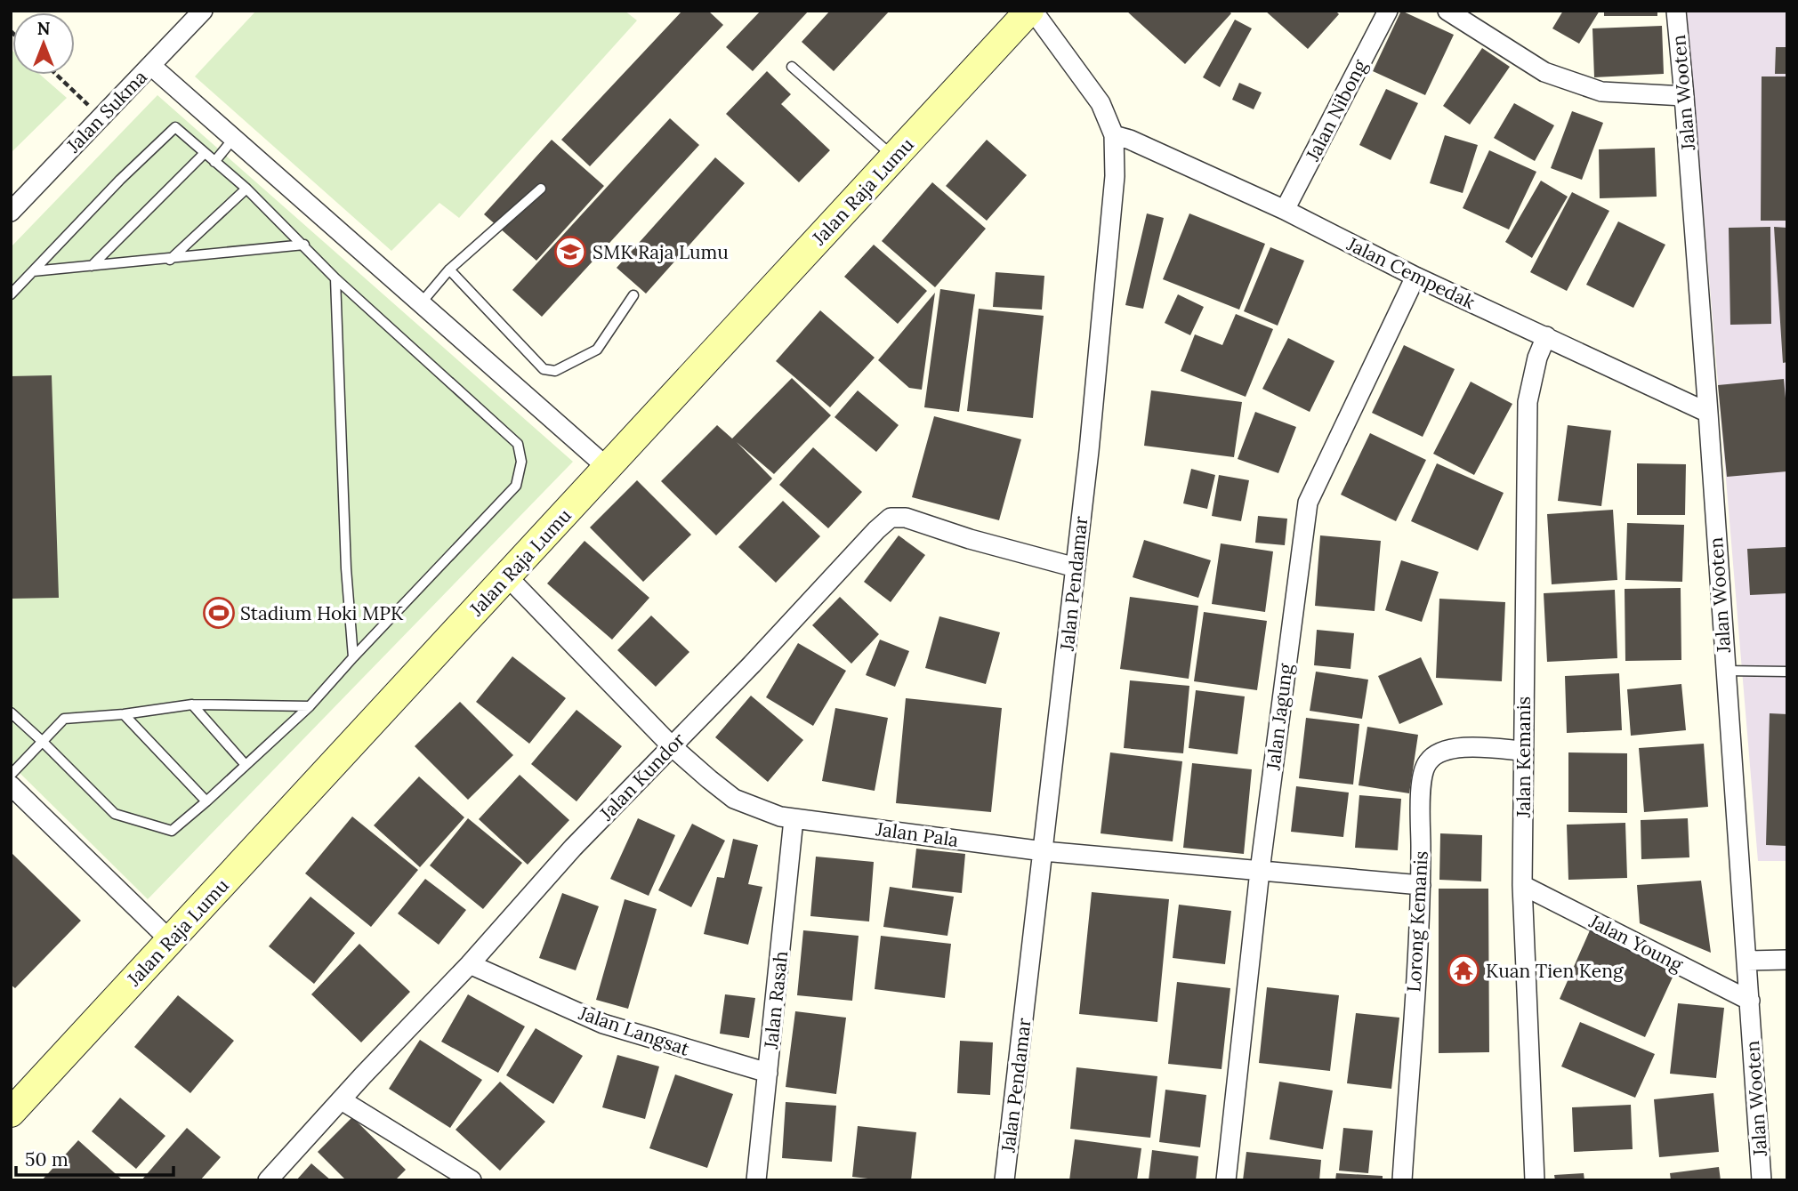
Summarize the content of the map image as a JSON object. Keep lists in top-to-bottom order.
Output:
{
  "streets": {
    "street": [
      "Jalan Wooten",
      "Jalan Nibong",
      "Jalan Sukma",
      "Jalan Raja Lumu",
      "Jalan Cempedak",
      "Jalan Pendamar",
      "Jalan Jagung",
      "Jalan Kemanis",
      "Jalan Kundor",
      "Jalan Pala",
      "Lorong Kemanis",
      "Jalan Young",
      "Jalan Rasah",
      "Jalan Langsat"
    ]
  },
  "crossings": [
    ["Jalan Wooten", "Jalan Cempedak"],
    ["Jalan Wooten", "Jalan Young"],
    ["Jalan Nibong", "Jalan Cempedak"],
    ["Jalan Raja Lumu", "Jalan Pendamar"],
    ["Jalan Raja Lumu", "Jalan Pala"],
    ["Jalan Cempedak", "Jalan Pendamar"],
    ["Jalan Cempedak", "Jalan Jagung"],
    ["Jalan Cempedak", "Jalan Kemanis"],
    ["Jalan Pendamar", "Jalan Kundor"],
    ["Jalan Pendamar", "Jalan Pala"],
    ["Jalan Jagung", "Jalan Pala"],
    ["Jalan Kemanis", "Lorong Kemanis"],
    ["Jalan Kemanis", "Jalan Young"],
    ["Jalan Kundor", "Jalan Pala"],
    ["Jalan Kundor", "Jalan Langsat"],
    ["Jalan Pala", "Lorong Kemanis"],
    ["Jalan Pala", "Jalan Rasah"],
    ["Jalan Rasah", "Jalan Langsat"]
  ],
  "places": {
    "school or university": ["SMK Raja Lumu"],
    "sports": ["Stadium Hoki MPK"],
    "temple": ["Kuan Tien Keng"]
  },
  "scale_bar": "50 m",
  "north": "top"
}
